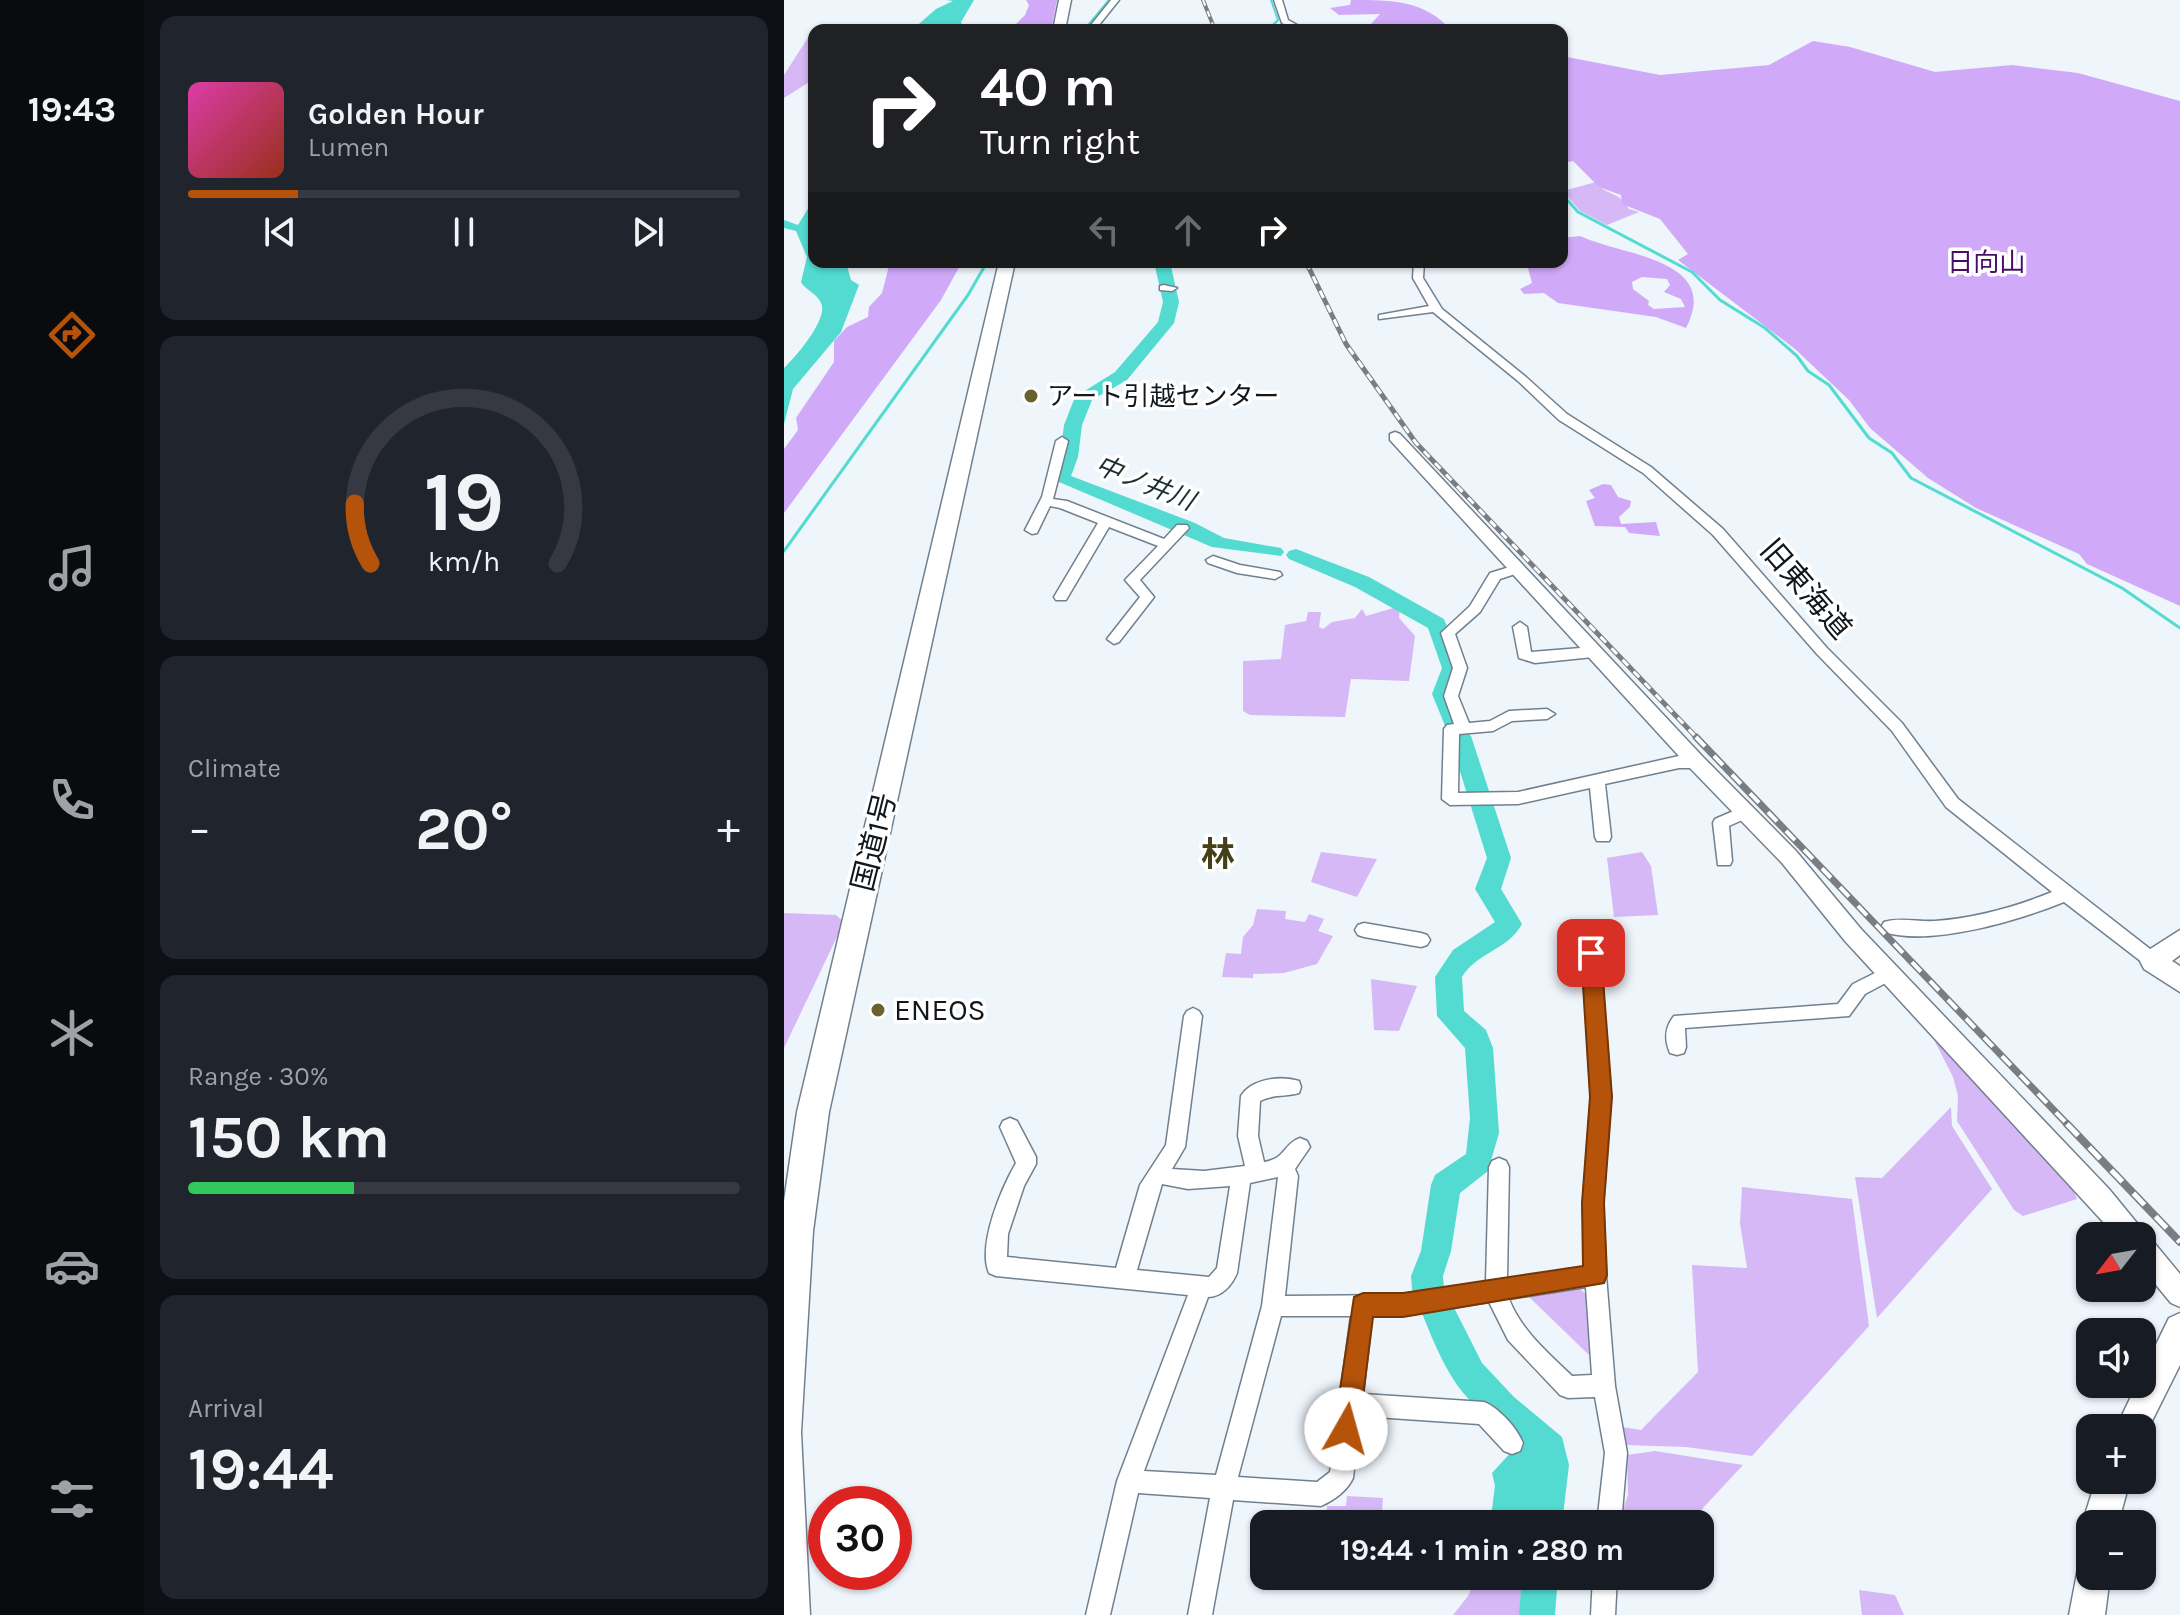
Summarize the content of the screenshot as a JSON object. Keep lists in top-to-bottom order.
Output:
{
  "streets": {
    "highway": ["国道1号"],
    "street": ["旧東海道"]
  },
  "districts": ["林"],
  "water": ["中ノ井川"],
  "parks": ["日向山"],
  "places": ["アート引越センター", "ENEOS"],
  "north": "bottom left",
  "page": {
    "tabs": "19:43",
    "turn": ["40 m", "Turn right"],
    "song": ["Golden Hour", "Lumen"],
    "tile": [
      "Climate",
      ["Range · 30%", "150 km"],
      ["Arrival", "19:44"]
    ],
    "heat": ["−", "20°", "+"],
    "map_buttons": ["+", "−"],
    "limit": "30",
    "trip": "19:44 · 1 min · 280 m",
    "gauge": ["19", "km/h"]
  }
}
